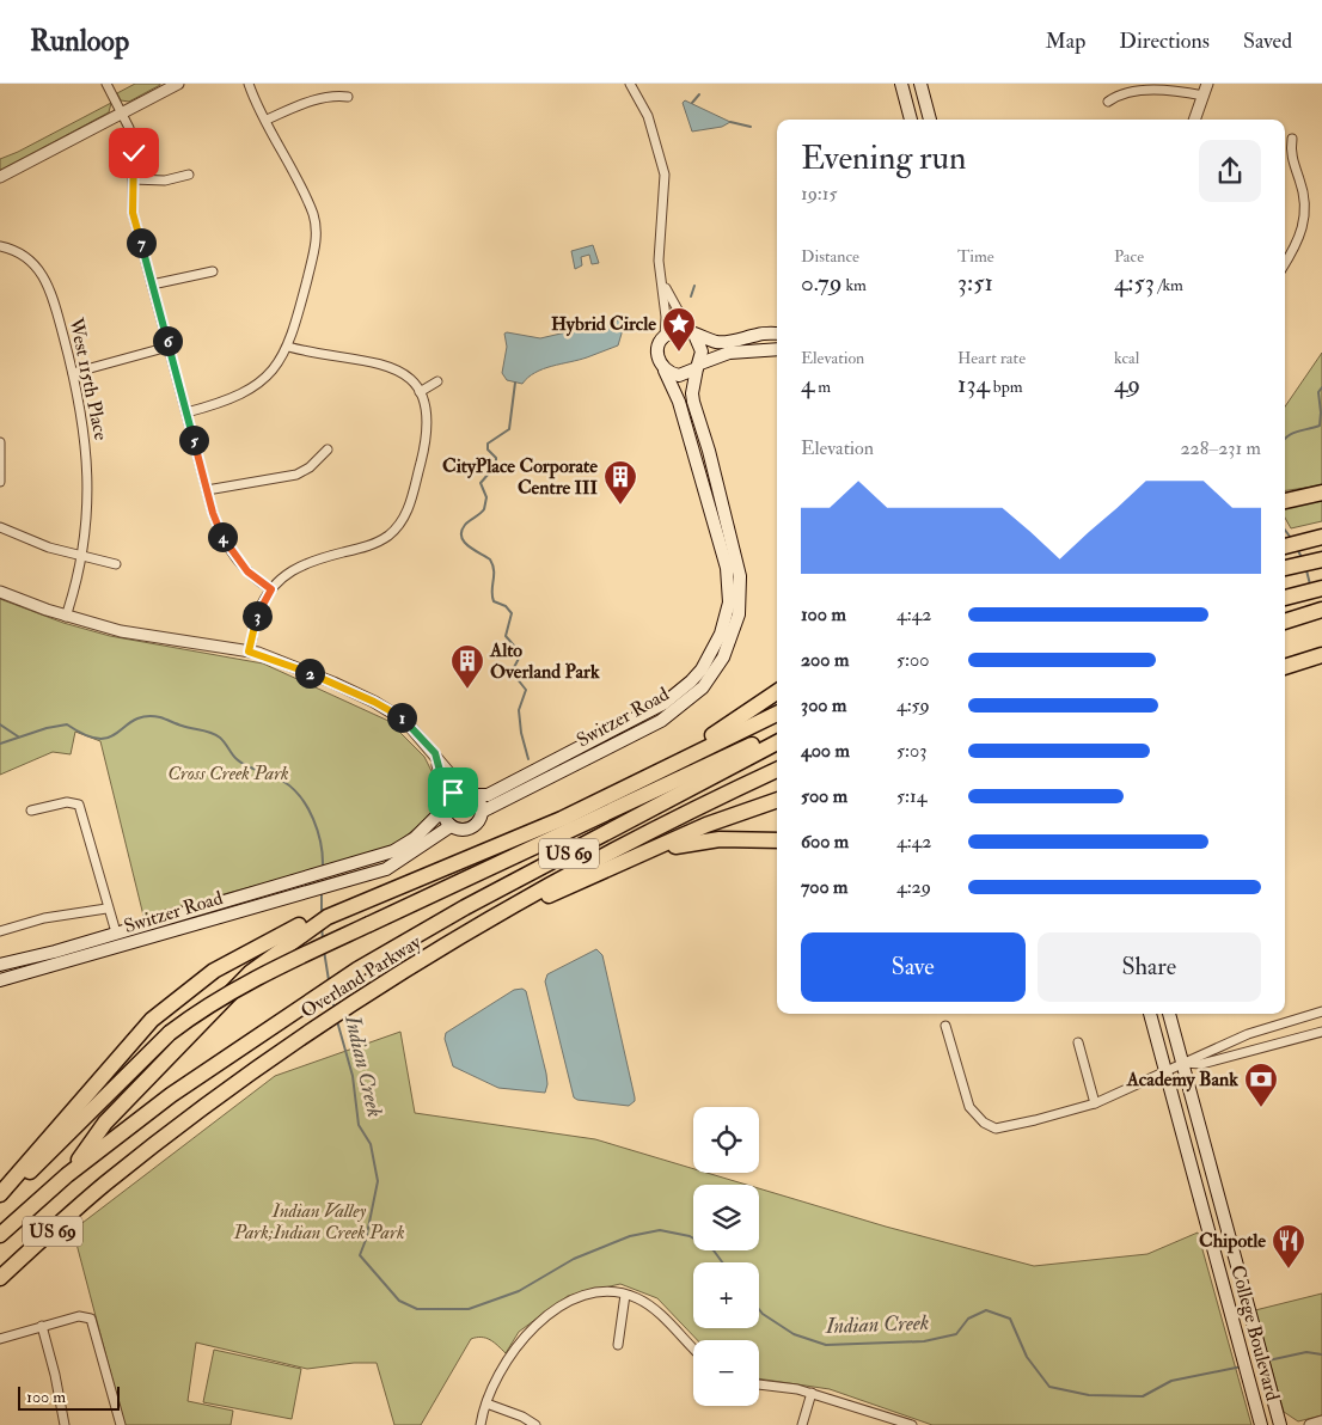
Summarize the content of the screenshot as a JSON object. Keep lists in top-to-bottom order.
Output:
{
  "streets": {
    "highway": ["US 69", "Overland Parkway"],
    "main road": ["Switzer Road", "College Boulevard"],
    "street": ["West 115th Place"]
  },
  "water": ["Indian Creek"],
  "parks": ["Cross Creek Park", "Indian Valley Park;Indian Creek Park"],
  "places": {
    "place": ["Hybrid Circle"],
    "building": ["CityPlace Corporate Centre III", "Alto Overland Park"],
    "bank": ["Academy Bank"],
    "restaurant": ["Chipotle"]
  },
  "scale_bar": "100 m",
  "page": {
    "header": "Runloop",
    "nav": ["Map", "Directions", "Saved"],
    "heading": ["Evening run", "19:15"],
    "stats": [
      ["Distance", "0.79 km"],
      ["Time", "3:51"],
      ["Pace", "4:53 /km"],
      ["Elevation", "4 m"],
      ["Heart rate", "134 bpm"],
      ["kcal", "49"]
    ],
    "pins": [
      "7",
      "6",
      "5",
      "4",
      "3",
      "2",
      "1"
    ],
    "chart": ["Elevation", "228–231 m"],
    "list": [
      {
        "name": "100 m",
        "note": "4:42"
      },
      {
        "name": "200 m",
        "note": "5:00"
      },
      {
        "name": "300 m",
        "note": "4:59"
      },
      {
        "name": "400 m",
        "note": "5:03"
      },
      {
        "name": "500 m",
        "note": "5:14"
      },
      {
        "name": "600 m",
        "note": "4:42"
      },
      {
        "name": "700 m",
        "note": "4:29"
      }
    ],
    "buttons": ["Save", "Share"],
    "map_buttons": ["+", "−"],
    "scale": "100 m"
  }
}
